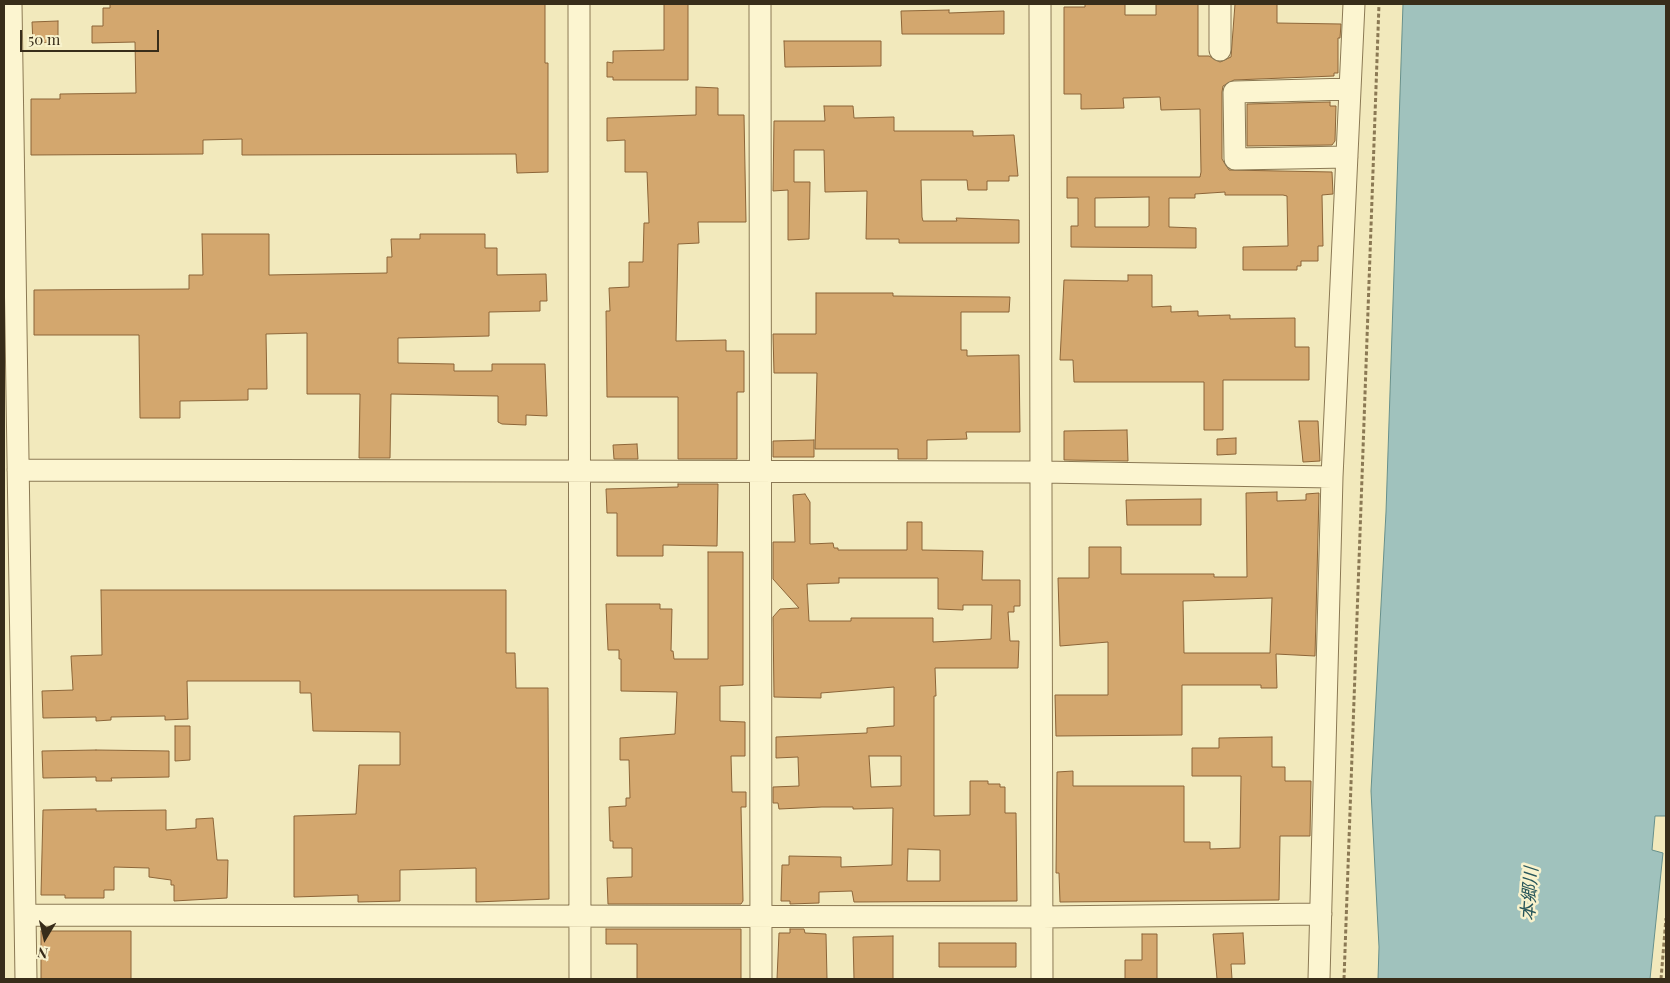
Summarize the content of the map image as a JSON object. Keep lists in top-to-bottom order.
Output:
{
  "water": ["本郷川"],
  "scale_bar": "50 m",
  "north": "bottom"
}
